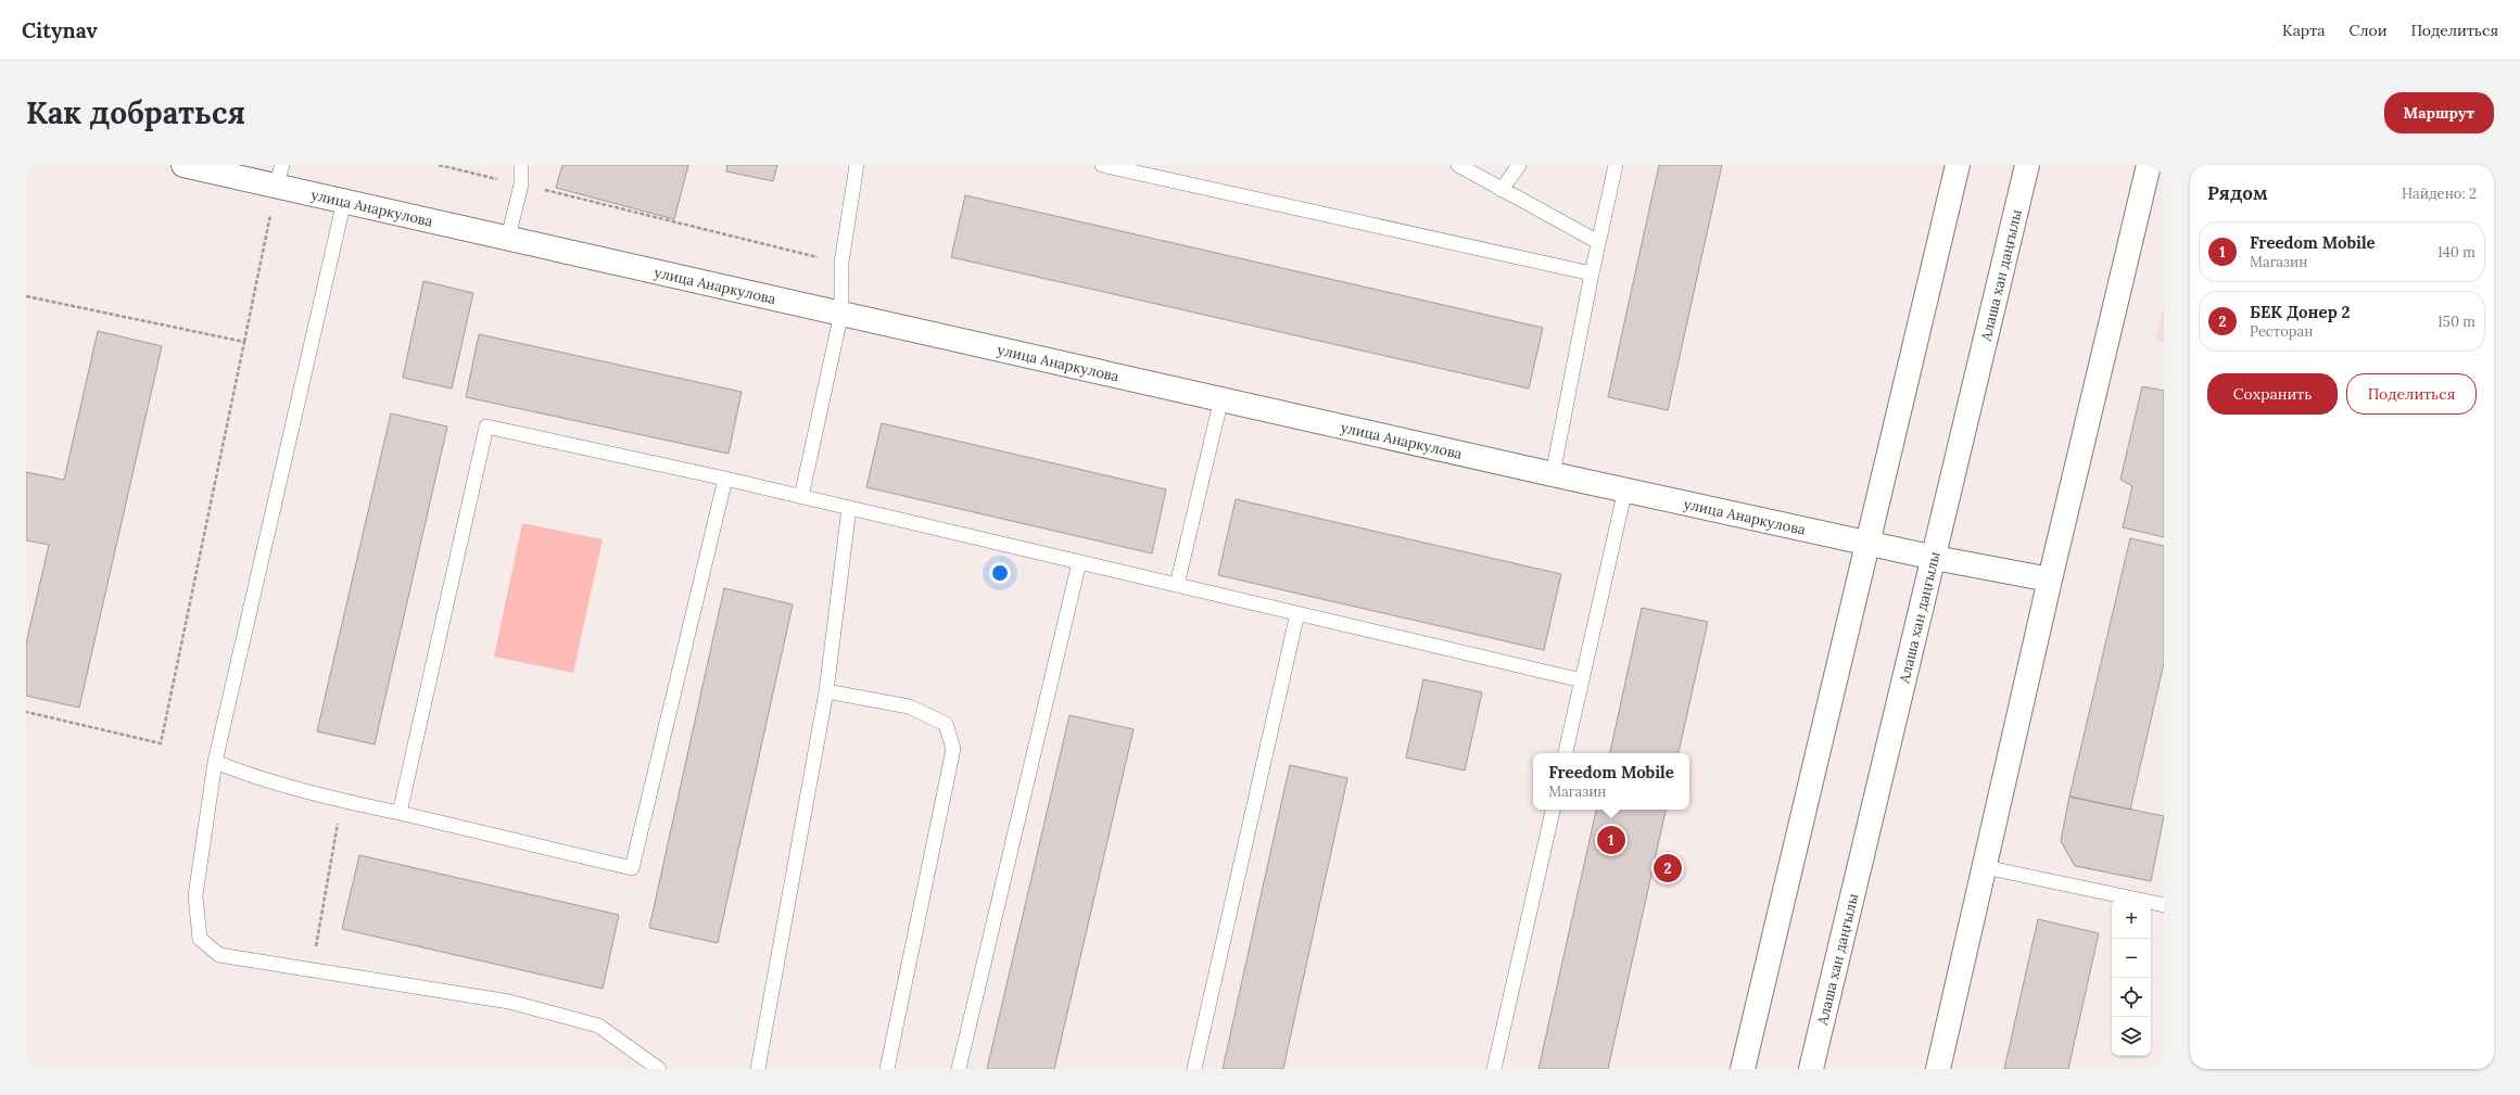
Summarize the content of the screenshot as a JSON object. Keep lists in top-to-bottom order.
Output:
{
  "streets": {
    "street": ["улица Анаркулова", "Алаша хан даңғылы"]
  },
  "crossings": [
    ["улица Анаркулова", "Алаша хан даңғылы"]
  ],
  "page": {
    "header": "Citynav",
    "nav": ["Карта", "Слои", "Поделиться"],
    "buttons": [
      "Маршрут",
      ["Сохранить", "Поделиться"]
    ],
    "title": "Как добраться",
    "heading": ["Рядом", "Найдено: 2"],
    "list": [
      {
        "mark": "1",
        "name": "Freedom Mobile",
        "note": "Магазин",
        "value": "140 m"
      },
      {
        "mark": "2",
        "name": "БЕК Донер 2",
        "note": "Ресторан",
        "value": "150 m"
      }
    ],
    "popup": ["Freedom Mobile", "Магазин"],
    "pins": ["1", "2"],
    "map_buttons": ["+", "−"]
  }
}
